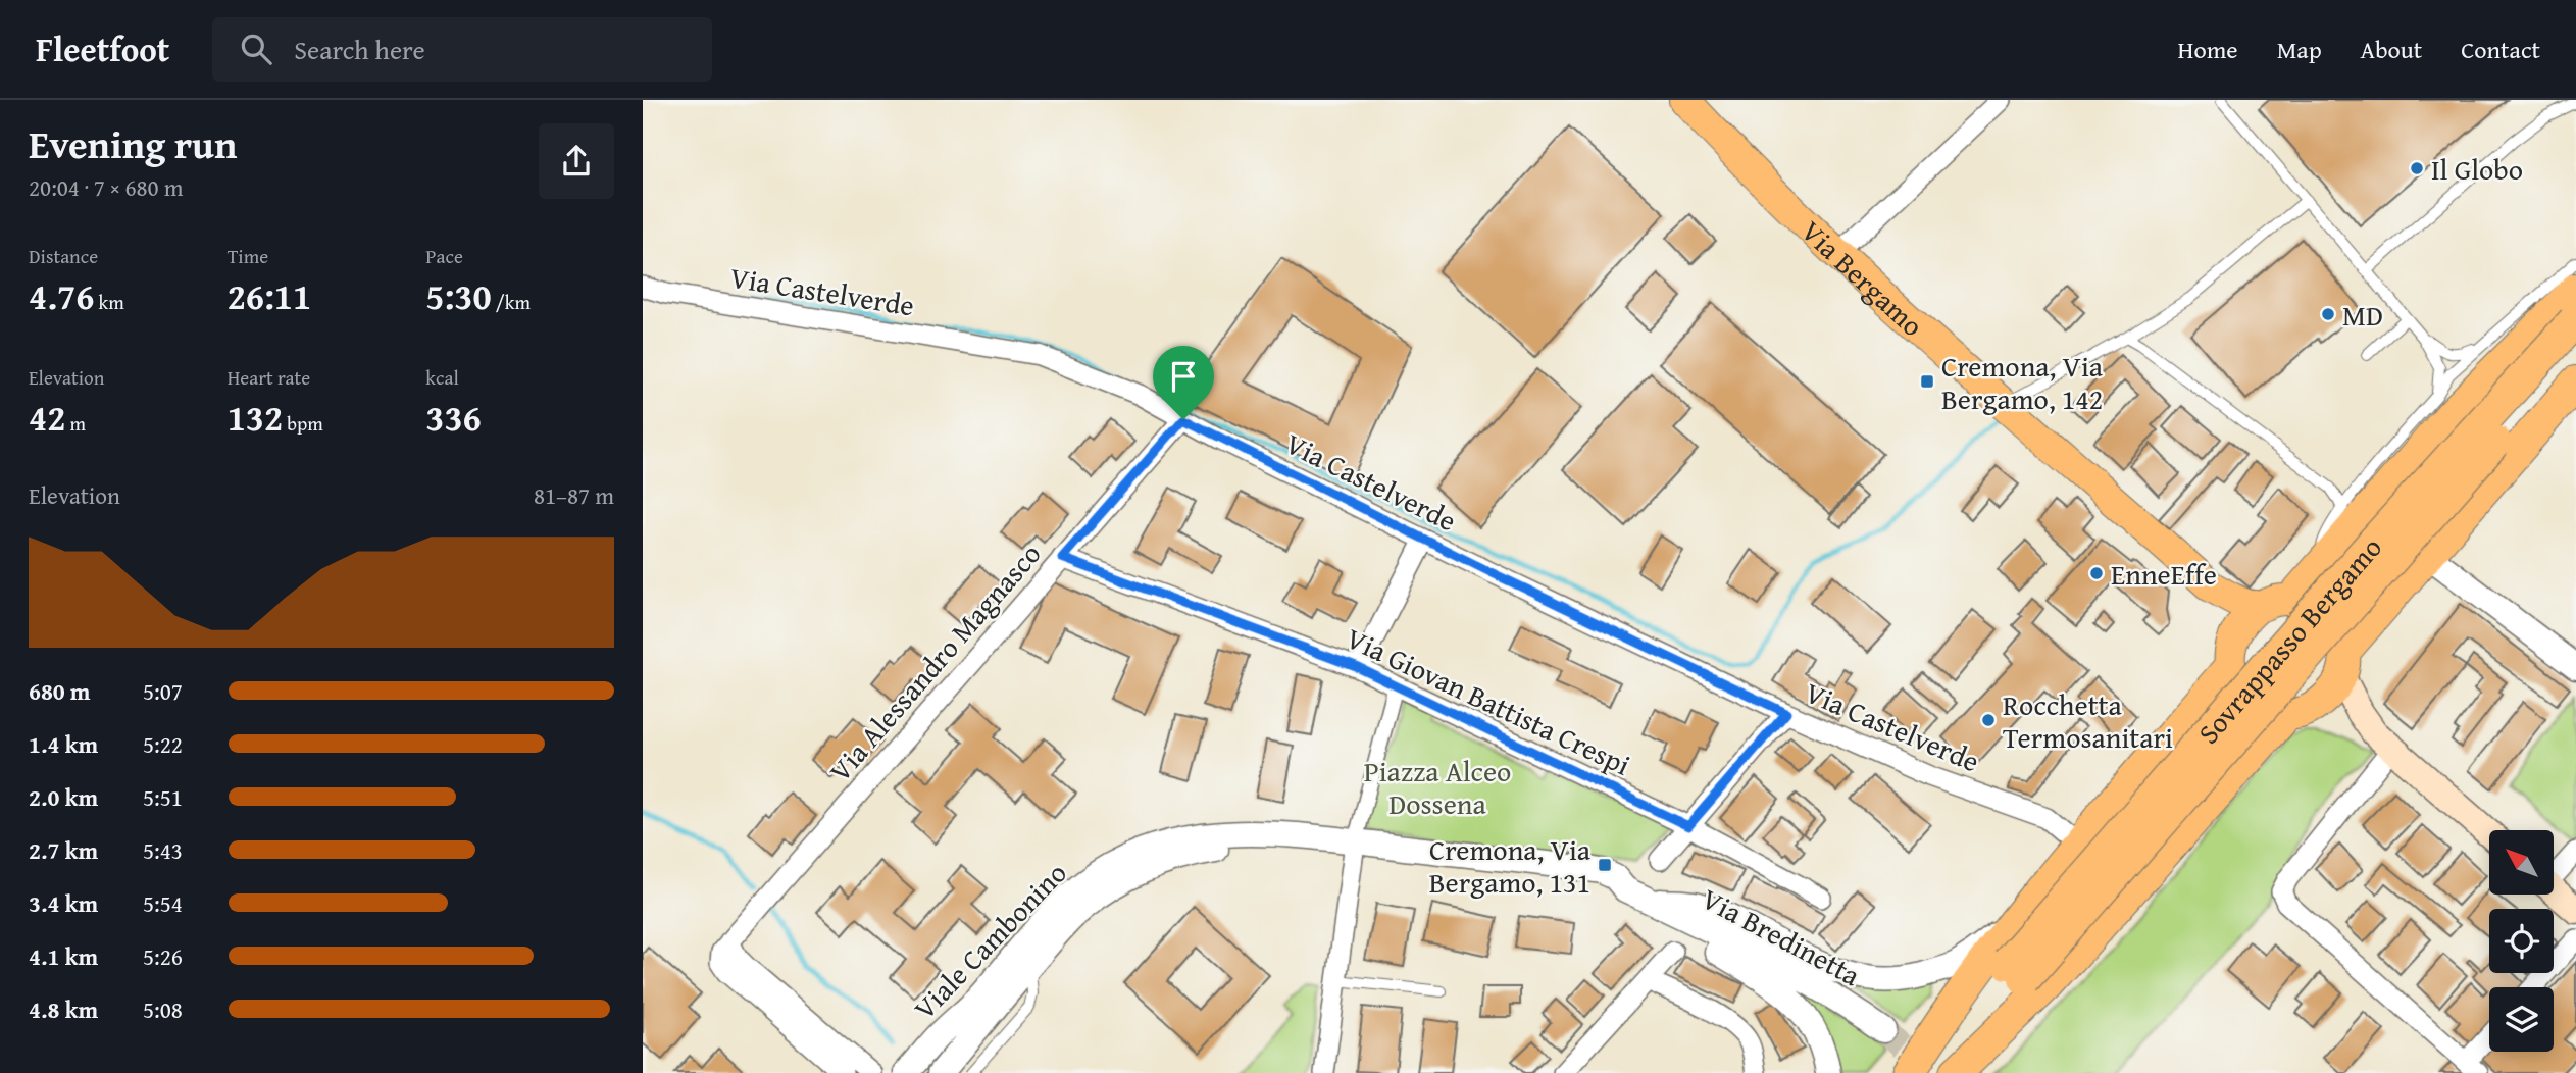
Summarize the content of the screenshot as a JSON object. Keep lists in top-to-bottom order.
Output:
{
  "streets": {
    "highway": ["Sovrappasso Bergamo"],
    "main road": ["Via Bergamo"],
    "street": [
      "Via Castelverde",
      "Via Alessandro Magnasco",
      "Via Giovan Battista Crespi",
      "Via Bredinetta",
      "Viale Cambonino"
    ]
  },
  "crossings": [
    ["Via Castelverde", "Via Alessandro Magnasco"],
    ["Via Alessandro Magnasco", "Via Giovan Battista Crespi"],
    ["Via Bredinetta", "Viale Cambonino"]
  ],
  "parks": ["Piazza Alceo Dossena"],
  "places": {
    "other": [
      "Il Globo",
      "MD",
      "EnneEffe",
      "Rocchetta Termosanitari"
    ],
    "transit": ["Cremona, Via Bergamo, 142", "Cremona, Via Bergamo, 131"]
  },
  "north": "top left",
  "page": {
    "header": "Fleetfoot",
    "search": "Search here",
    "nav": [
      "Home",
      "Map",
      "About",
      "Contact"
    ],
    "heading": ["Evening run", "20:04 · 7 × 680 m"],
    "stats": [
      ["Distance", "4.76 km"],
      ["Time", "26:11"],
      ["Pace", "5:30 /km"],
      ["Elevation", "42 m"],
      ["Heart rate", "132 bpm"],
      ["kcal", "336"]
    ],
    "chart": ["Elevation", "81–87 m"],
    "list": [
      {
        "name": "680 m",
        "note": "5:07"
      },
      {
        "name": "1.4 km",
        "note": "5:22"
      },
      {
        "name": "2.0 km",
        "note": "5:51"
      },
      {
        "name": "2.7 km",
        "note": "5:43"
      },
      {
        "name": "3.4 km",
        "note": "5:54"
      },
      {
        "name": "4.1 km",
        "note": "5:26"
      },
      {
        "name": "4.8 km",
        "note": "5:08"
      }
    ]
  }
}
